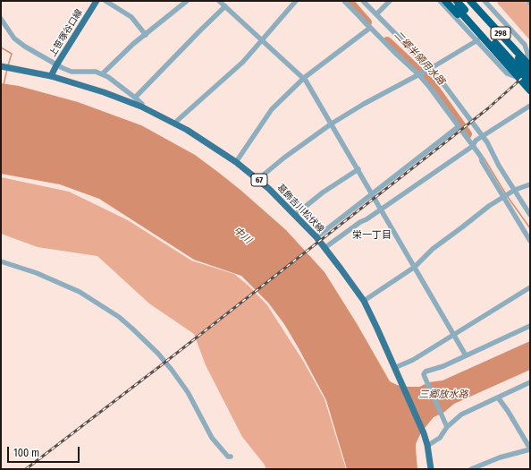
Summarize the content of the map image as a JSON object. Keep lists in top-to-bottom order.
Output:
{
  "streets": {
    "highway": ["298"],
    "main road": ["上笹塚谷口線", "67", "葛飾吉川松伏線"]
  },
  "crossings": [
    ["上笹塚谷口線", "葛飾吉川松伏線"]
  ],
  "districts": ["栄一丁目"],
  "water": ["二郷半領用水路", "中川", "三郷放水路"],
  "scale_bar": "100 m"
}
